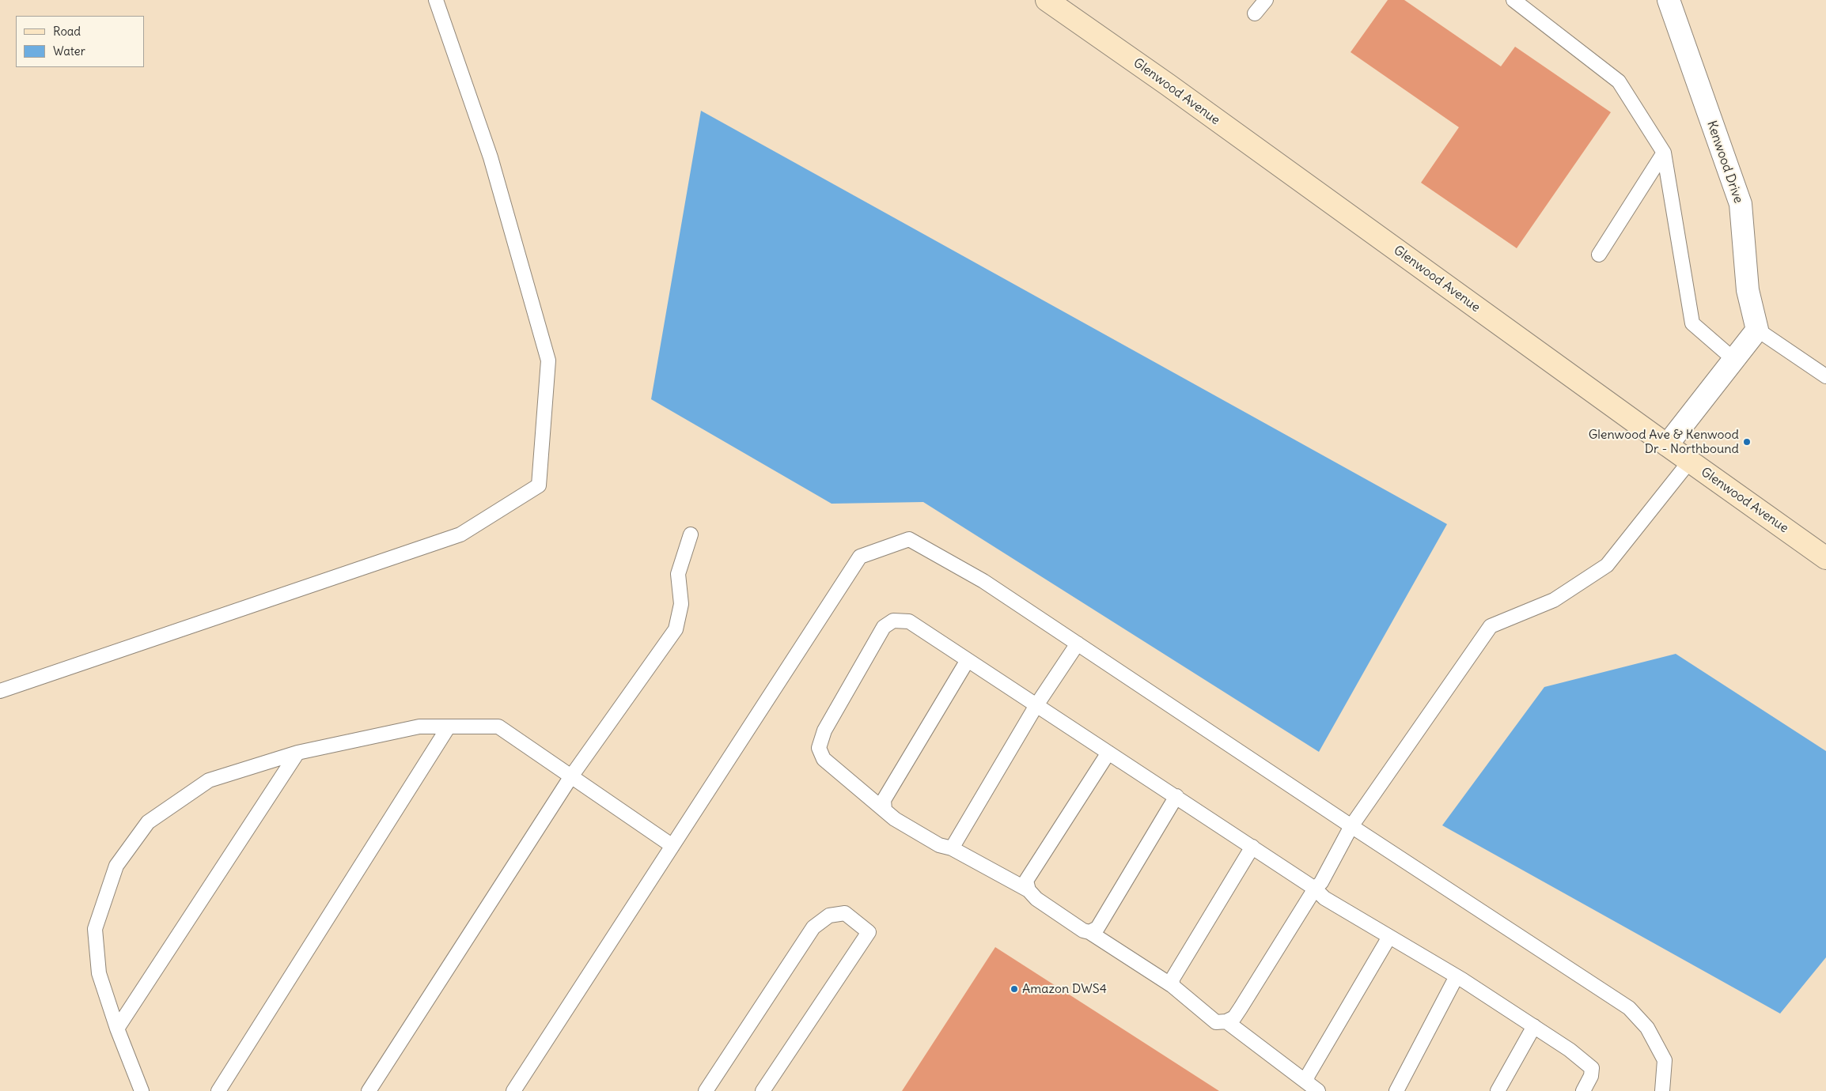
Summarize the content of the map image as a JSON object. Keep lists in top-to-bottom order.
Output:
{
  "streets": {
    "street": ["Glenwood Avenue", "Kenwood Drive"]
  },
  "places": ["Glenwood Ave & Kenwood Dr - Northbound", "Amazon DWS4"],
  "legend": ["Road", "Water"]
}
